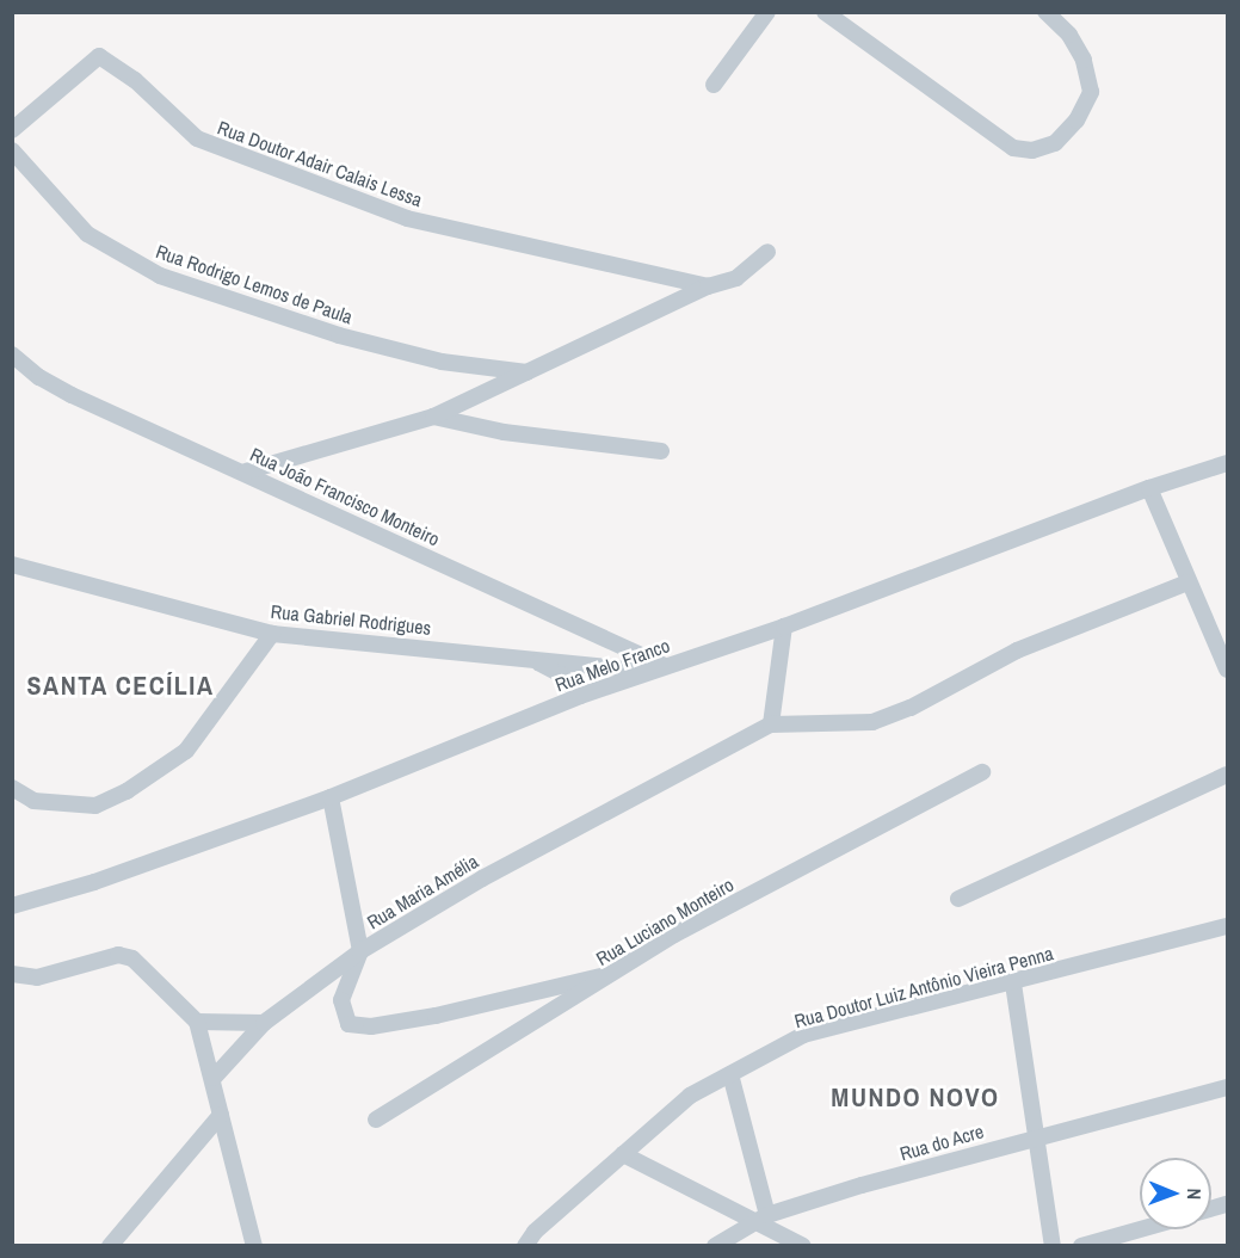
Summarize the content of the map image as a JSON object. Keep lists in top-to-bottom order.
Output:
{
  "streets": {
    "street": [
      "Rua Doutor Adair Calais Lessa",
      "Rua Rodrigo Lemos de Paula",
      "Rua João Francisco Monteiro",
      "Rua Gabriel Rodrigues",
      "Rua Melo Franco",
      "Rua Maria Amélia",
      "Rua Luciano Monteiro",
      "Rua Doutor Luiz Antônio Vieira Penna",
      "Rua do Acre"
    ]
  },
  "crossings": [
    ["Rua João Francisco Monteiro", "Rua Gabriel Rodrigues"],
    ["Rua João Francisco Monteiro", "Rua Melo Franco"],
    ["Rua Gabriel Rodrigues", "Rua Melo Franco"]
  ],
  "districts": ["SANTA CECÍLIA", "MUNDO NOVO"],
  "north": "right"
}
